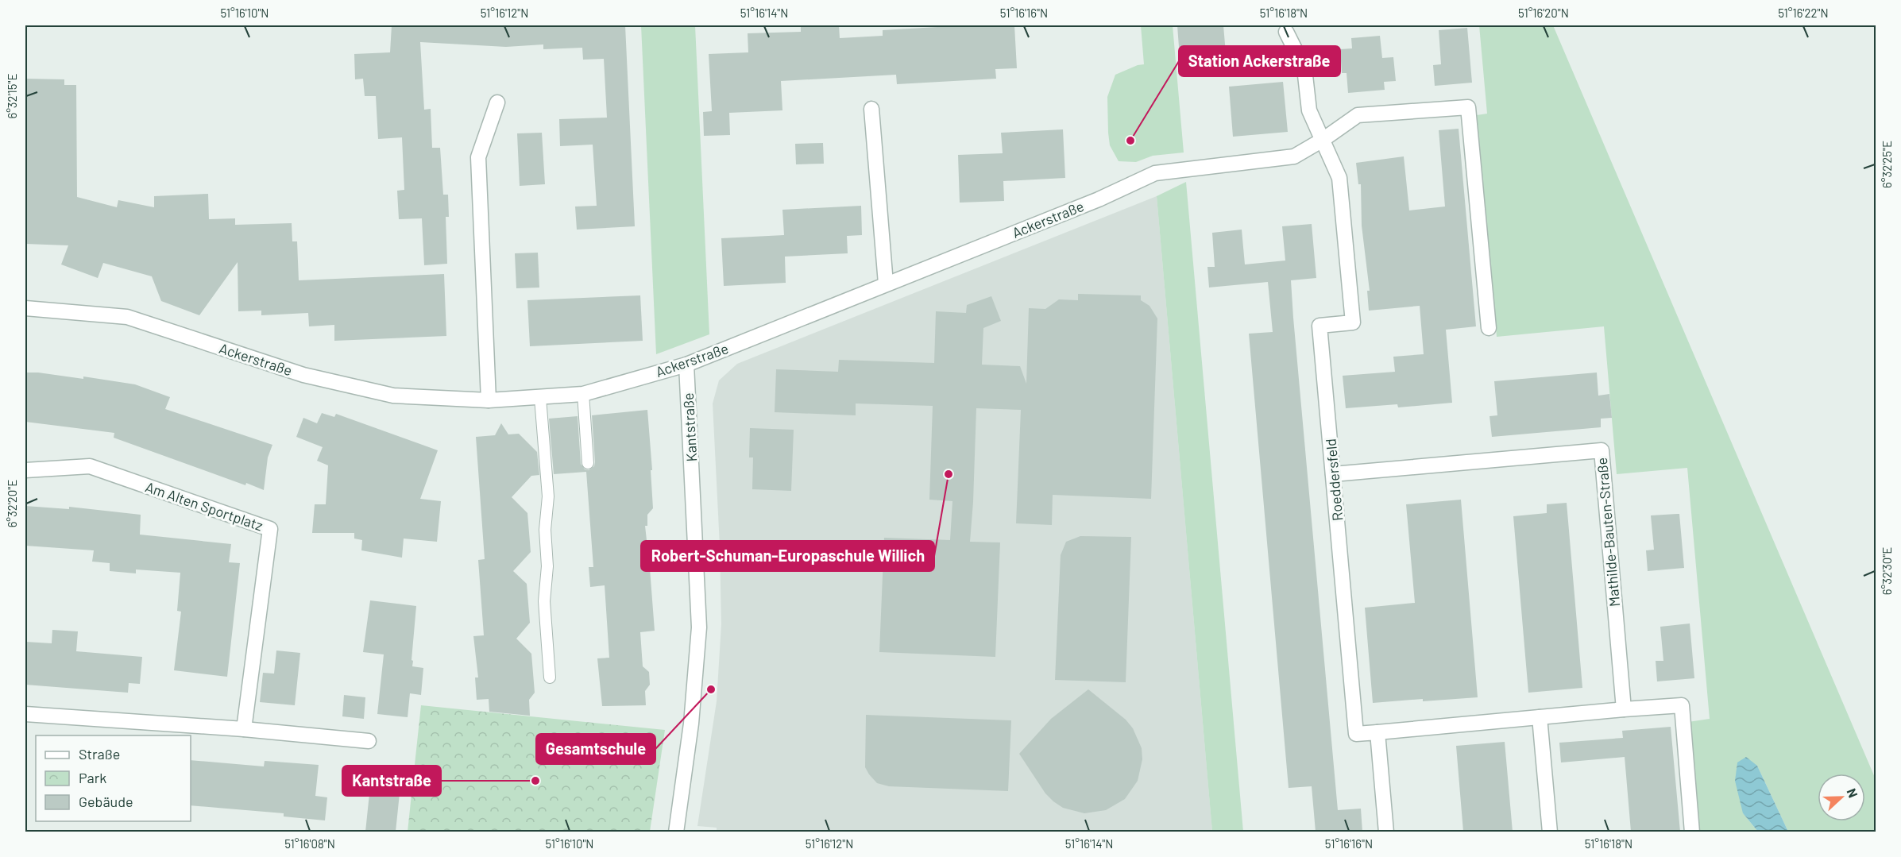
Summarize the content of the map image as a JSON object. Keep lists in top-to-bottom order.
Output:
{
  "streets": {
    "street": [
      "Ackerstraße",
      "Kantstraße",
      "Roeddersfeld",
      "Am Alten Sportplatz",
      "Mathilde-Bauten-Straße"
    ]
  },
  "crossings": [
    ["Ackerstraße", "Kantstraße"],
    ["Ackerstraße", "Roeddersfeld"],
    ["Roeddersfeld", "Mathilde-Bauten-Straße"]
  ],
  "places": [
    "Station Ackerstraße",
    "Robert-Schuman-Europaschule Willich",
    "Gesamtschule",
    "Kantstraße"
  ],
  "legend": ["Straße", "Park", "Gebäude"],
  "north": "right",
  "coordinates": [
    "51°16'10\"N",
    "51°16'12\"N",
    "51°16'14\"N",
    "51°16'16\"N",
    "51°16'18\"N",
    "51°16'20\"N",
    "51°16'22\"N",
    "6°32'15\"E",
    "6°32'25\"E",
    "6°32'20\"E",
    "6°32'30\"E",
    "51°16'08\"N"
  ]
}
